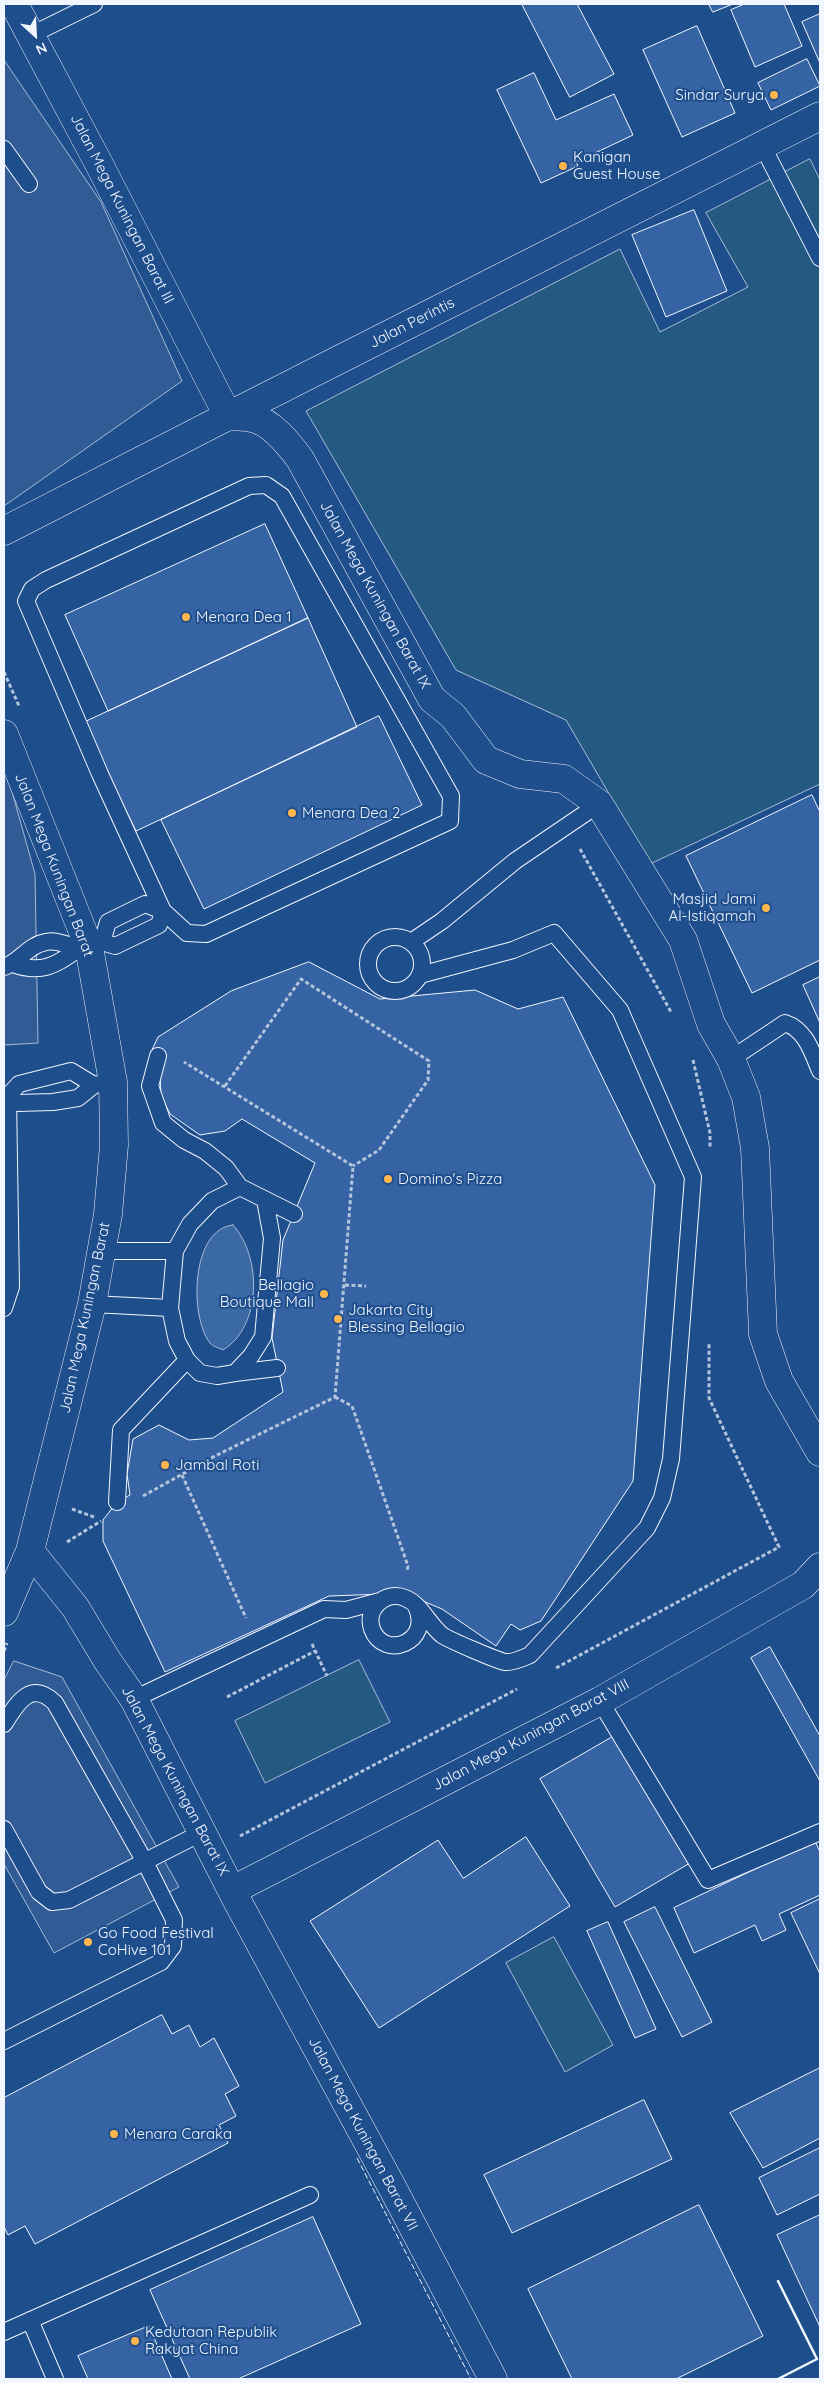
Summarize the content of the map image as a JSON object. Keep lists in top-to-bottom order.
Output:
{
  "streets": {
    "street": [
      "Jalan Mega Kuningan Barat III",
      "Jalan Perintis",
      "Jalan Mega Kuningan Barat IX",
      "Jalan Mega Kuningan Barat",
      "Jalan Mega Kuningan Barat VIII",
      "Jalan Mega Kuningan Barat VII"
    ]
  },
  "crossings": [
    ["Jalan Mega Kuningan Barat III", "Jalan Perintis"],
    ["Jalan Mega Kuningan Barat III", "Jalan Mega Kuningan Barat IX"],
    ["Jalan Perintis", "Jalan Mega Kuningan Barat IX"],
    ["Jalan Mega Kuningan Barat IX", "Jalan Mega Kuningan Barat"],
    ["Jalan Mega Kuningan Barat IX", "Jalan Mega Kuningan Barat VIII"],
    ["Jalan Mega Kuningan Barat IX", "Jalan Mega Kuningan Barat VII"],
    ["Jalan Mega Kuningan Barat VIII", "Jalan Mega Kuningan Barat VII"]
  ],
  "places": [
    "Sindar Surya",
    "Kanigan Guest House",
    "Menara Dea 1",
    "Menara Dea 2",
    "Masjid Jami Al-Istiqamah",
    "Domino's Pizza",
    "Bellagio Boutique Mall",
    "Jakarta City Blessing Bellagio",
    "Jambal Roti",
    "Go Food Festival CoHive 101",
    "Menara Caraka",
    "Kedutaan Republik Rakyat China"
  ],
  "north": "bottom right"
}
